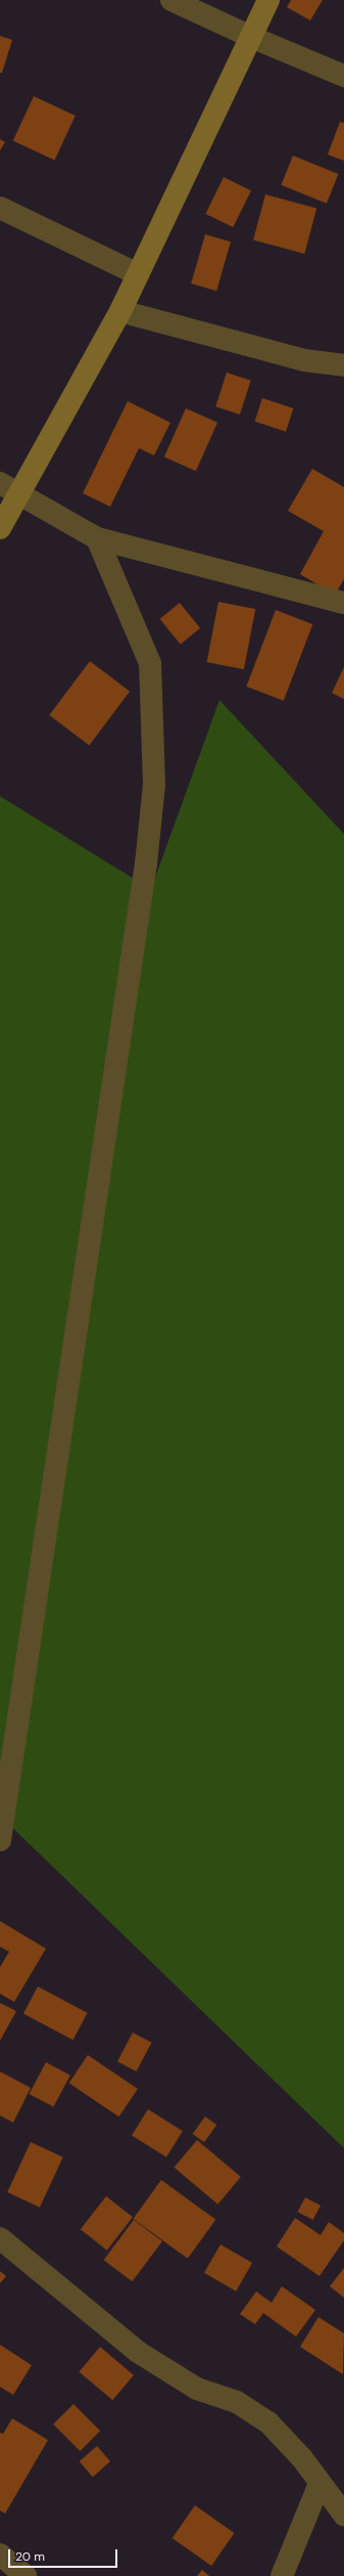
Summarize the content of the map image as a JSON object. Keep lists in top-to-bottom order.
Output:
{
  "scale_bar": "20 m"
}
